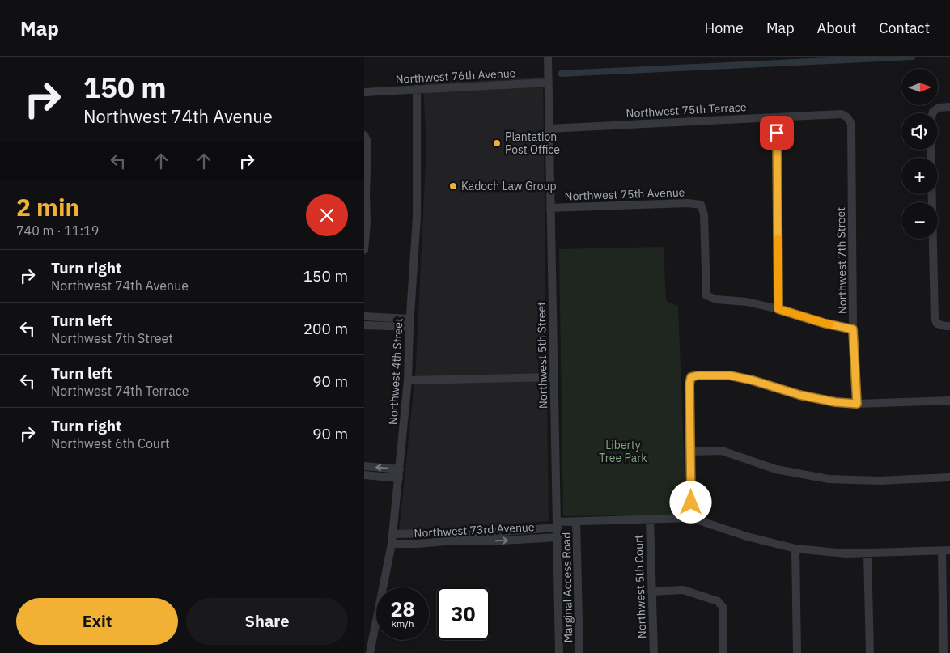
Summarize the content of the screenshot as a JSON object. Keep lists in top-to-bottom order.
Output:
{
  "streets": {
    "street": [
      "Northwest 76th Avenue",
      "Northwest 75th Terrace",
      "Northwest 75th Avenue",
      "Northwest 7th Street",
      "Northwest 5th Street",
      "Northwest 4th Street",
      "Northwest 73rd Avenue",
      "Northwest 5th Court",
      "Marginal Access Road"
    ]
  },
  "crossings": [
    ["Northwest 76th Avenue", "Northwest 5th Street"],
    ["Northwest 76th Avenue", "Northwest 4th Street"],
    ["Northwest 75th Terrace", "Northwest 7th Street"],
    ["Northwest 75th Terrace", "Northwest 5th Street"],
    ["Northwest 75th Avenue", "Northwest 5th Street"],
    ["Northwest 5th Street", "Northwest 73rd Avenue"],
    ["Northwest 4th Street", "Northwest 73rd Avenue"],
    ["Northwest 73rd Avenue", "Northwest 5th Court"],
    ["Northwest 73rd Avenue", "Marginal Access Road"]
  ],
  "parks": ["Liberty Tree Park"],
  "places": ["Plantation Post Office", "Kadoch Law Group"],
  "north": "right",
  "page": {
    "header": "Map",
    "nav": [
      "Home",
      "Map",
      "About",
      "Contact"
    ],
    "turn": ["150 m", "Northwest 74th Avenue"],
    "map_buttons": ["+", "−"],
    "heading": ["2 min", "740 m · 11:19"],
    "list": [
      {
        "name": "Turn right",
        "note": "Northwest 74th Avenue",
        "value": "150 m"
      },
      {
        "name": "Turn left",
        "note": "Northwest 7th Street",
        "value": "200 m"
      },
      {
        "name": "Turn left",
        "note": "Northwest 74th Terrace",
        "value": "90 m"
      },
      {
        "name": "Turn right",
        "note": "Northwest 6th Court",
        "value": "90 m"
      }
    ],
    "speed": "28 km/h",
    "limit": "30",
    "buttons": ["Exit", "Share"]
  }
}
